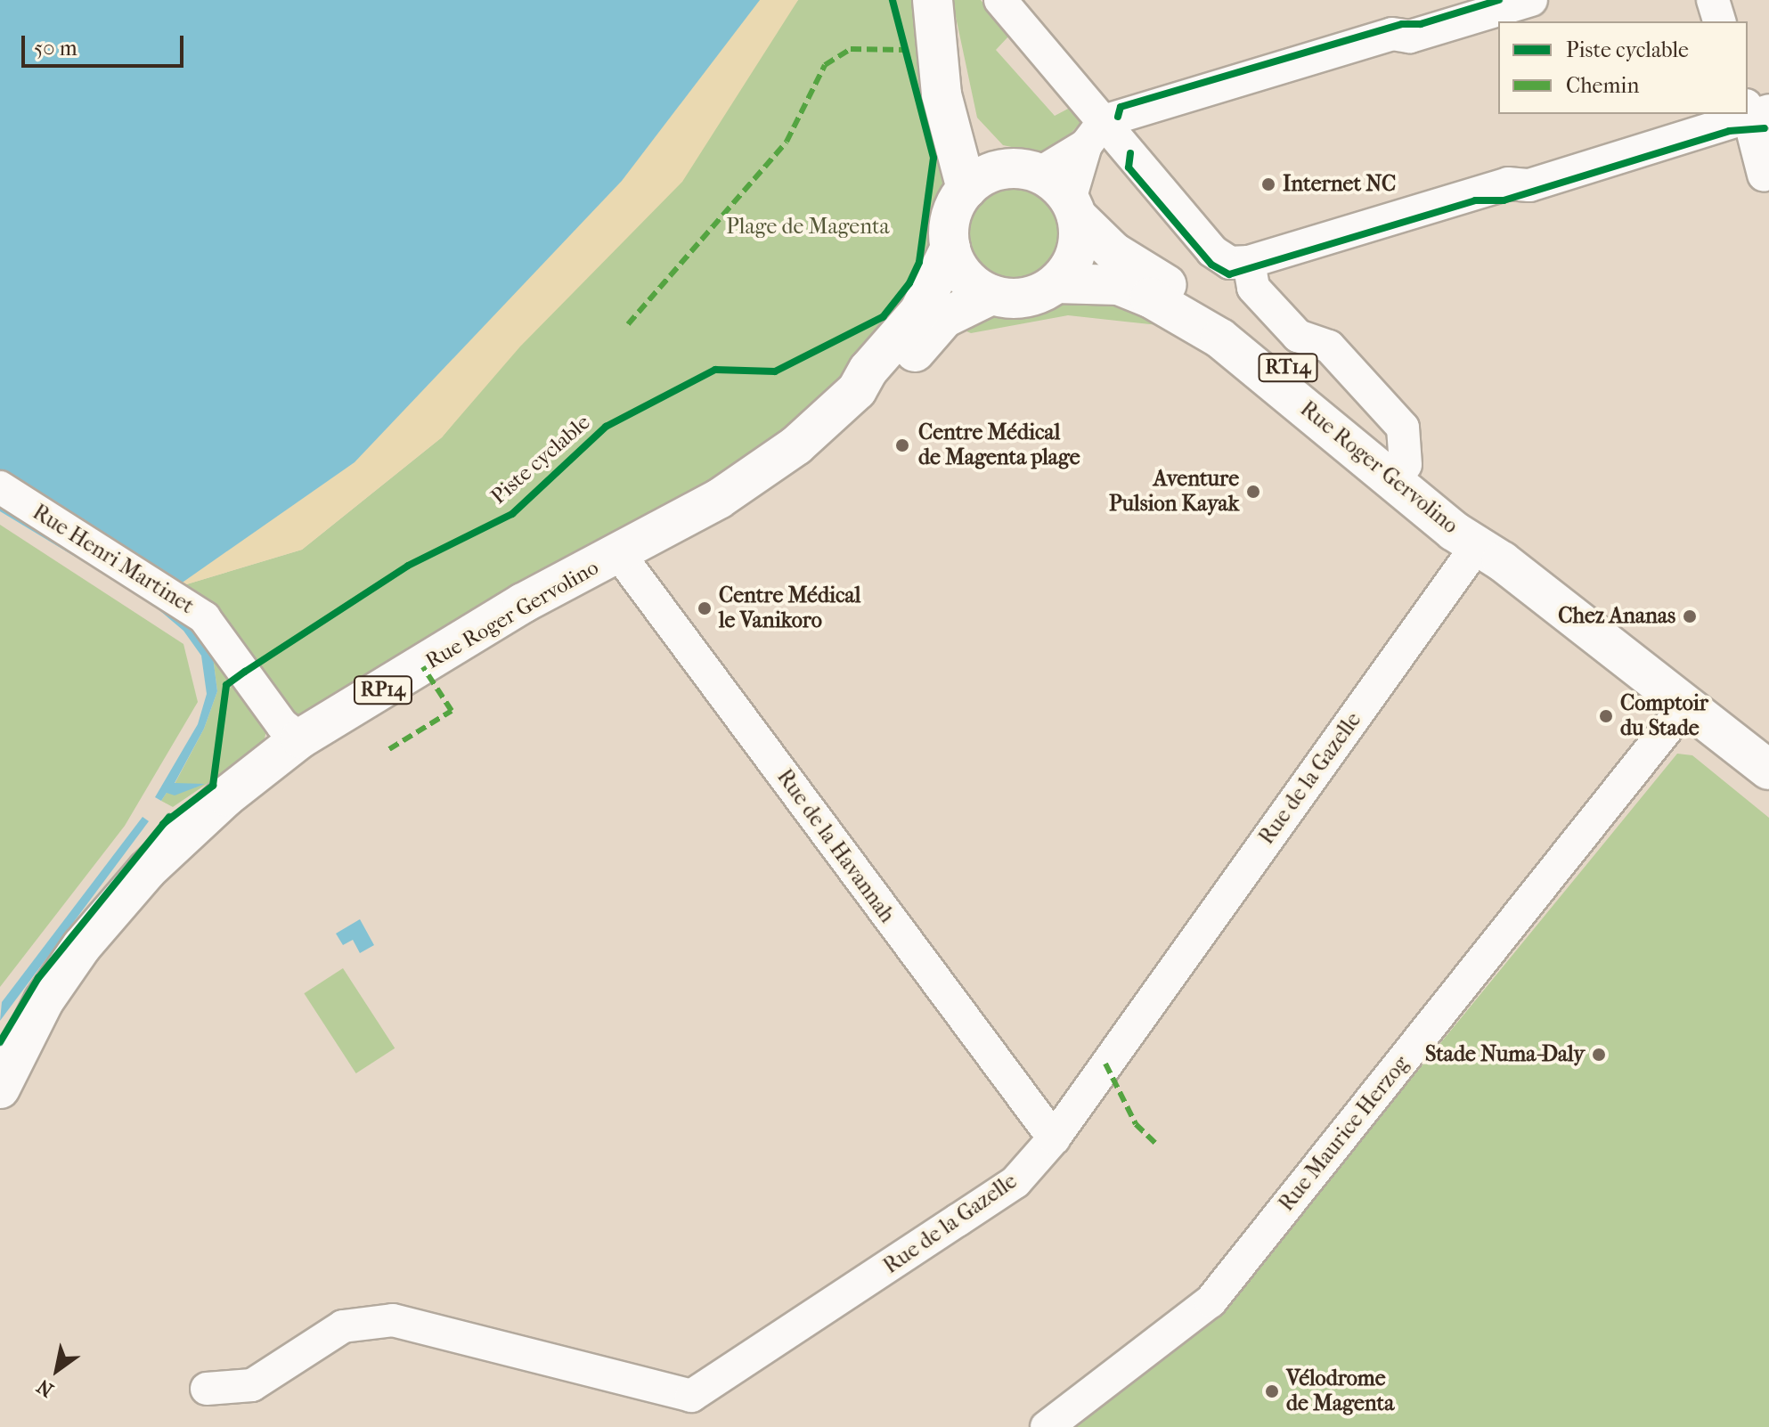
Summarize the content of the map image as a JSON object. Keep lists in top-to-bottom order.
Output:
{
  "streets": {
    "main road": ["RT14", "Rue Roger Gervolino", "RP14"],
    "street": [
      "Rue Henri Martinet",
      "Rue de la Gazelle",
      "Rue de la Havannah",
      "Rue Maurice Herzog"
    ],
    "cycle path": ["Piste cyclable"]
  },
  "crossings": [
    ["Rue Roger Gervolino", "Rue Henri Martinet"],
    ["Rue Roger Gervolino", "Rue de la Gazelle"],
    ["Rue Roger Gervolino", "Rue de la Havannah"],
    ["Rue Roger Gervolino", "Rue Maurice Herzog"],
    ["Rue de la Gazelle", "Rue de la Havannah"]
  ],
  "parks": ["Plage de Magenta"],
  "places": [
    "Internet NC",
    "Centre Médical de Magenta plage",
    "Aventure Pulsion Kayak",
    "Centre Médical le Vanikoro",
    "Chez Ananas",
    "Comptoir du Stade",
    "Stade Numa-Daly",
    "Vélodrome de Magenta"
  ],
  "legend": ["Piste cyclable", "Chemin"],
  "scale_bar": "50 m",
  "north": "bottom left"
}
